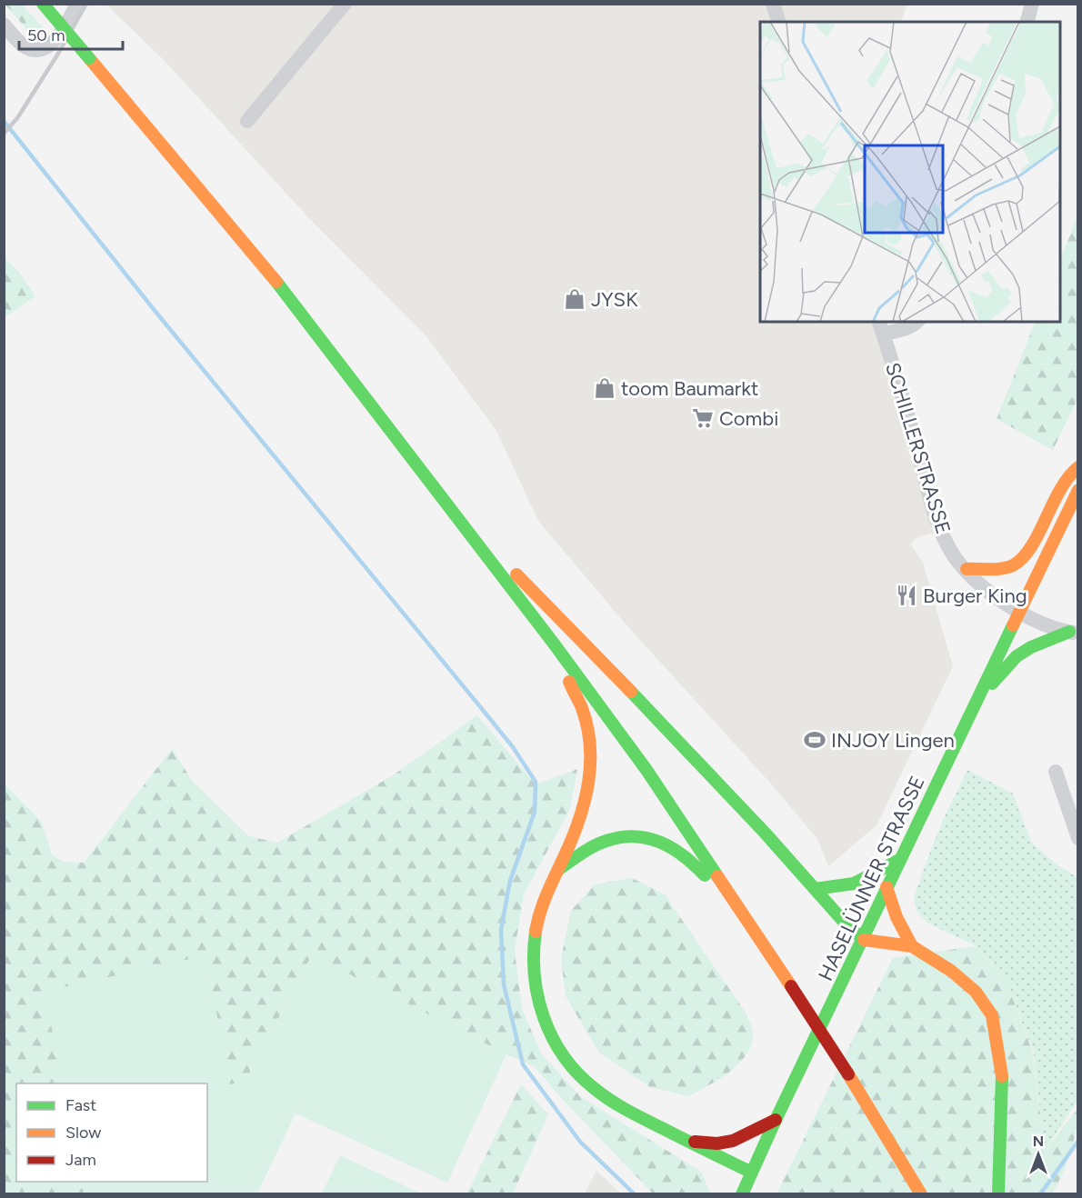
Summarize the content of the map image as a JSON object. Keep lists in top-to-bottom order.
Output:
{
  "streets": {
    "main road": ["HASELÜNNER STRASSE"],
    "street": ["SCHILLERSTRASSE"]
  },
  "crossings": [
    ["SCHILLERSTRASSE", "HASELÜNNER STRASSE"]
  ],
  "places": {
    "shop": ["JYSK", "toom Baumarkt"],
    "supermarket": ["Combi"],
    "restaurant": ["Burger King"],
    "sports": ["INJOY Lingen"]
  },
  "legend": ["Fast", "Slow", "Jam"],
  "scale_bar": "50 m",
  "north": "top"
}
